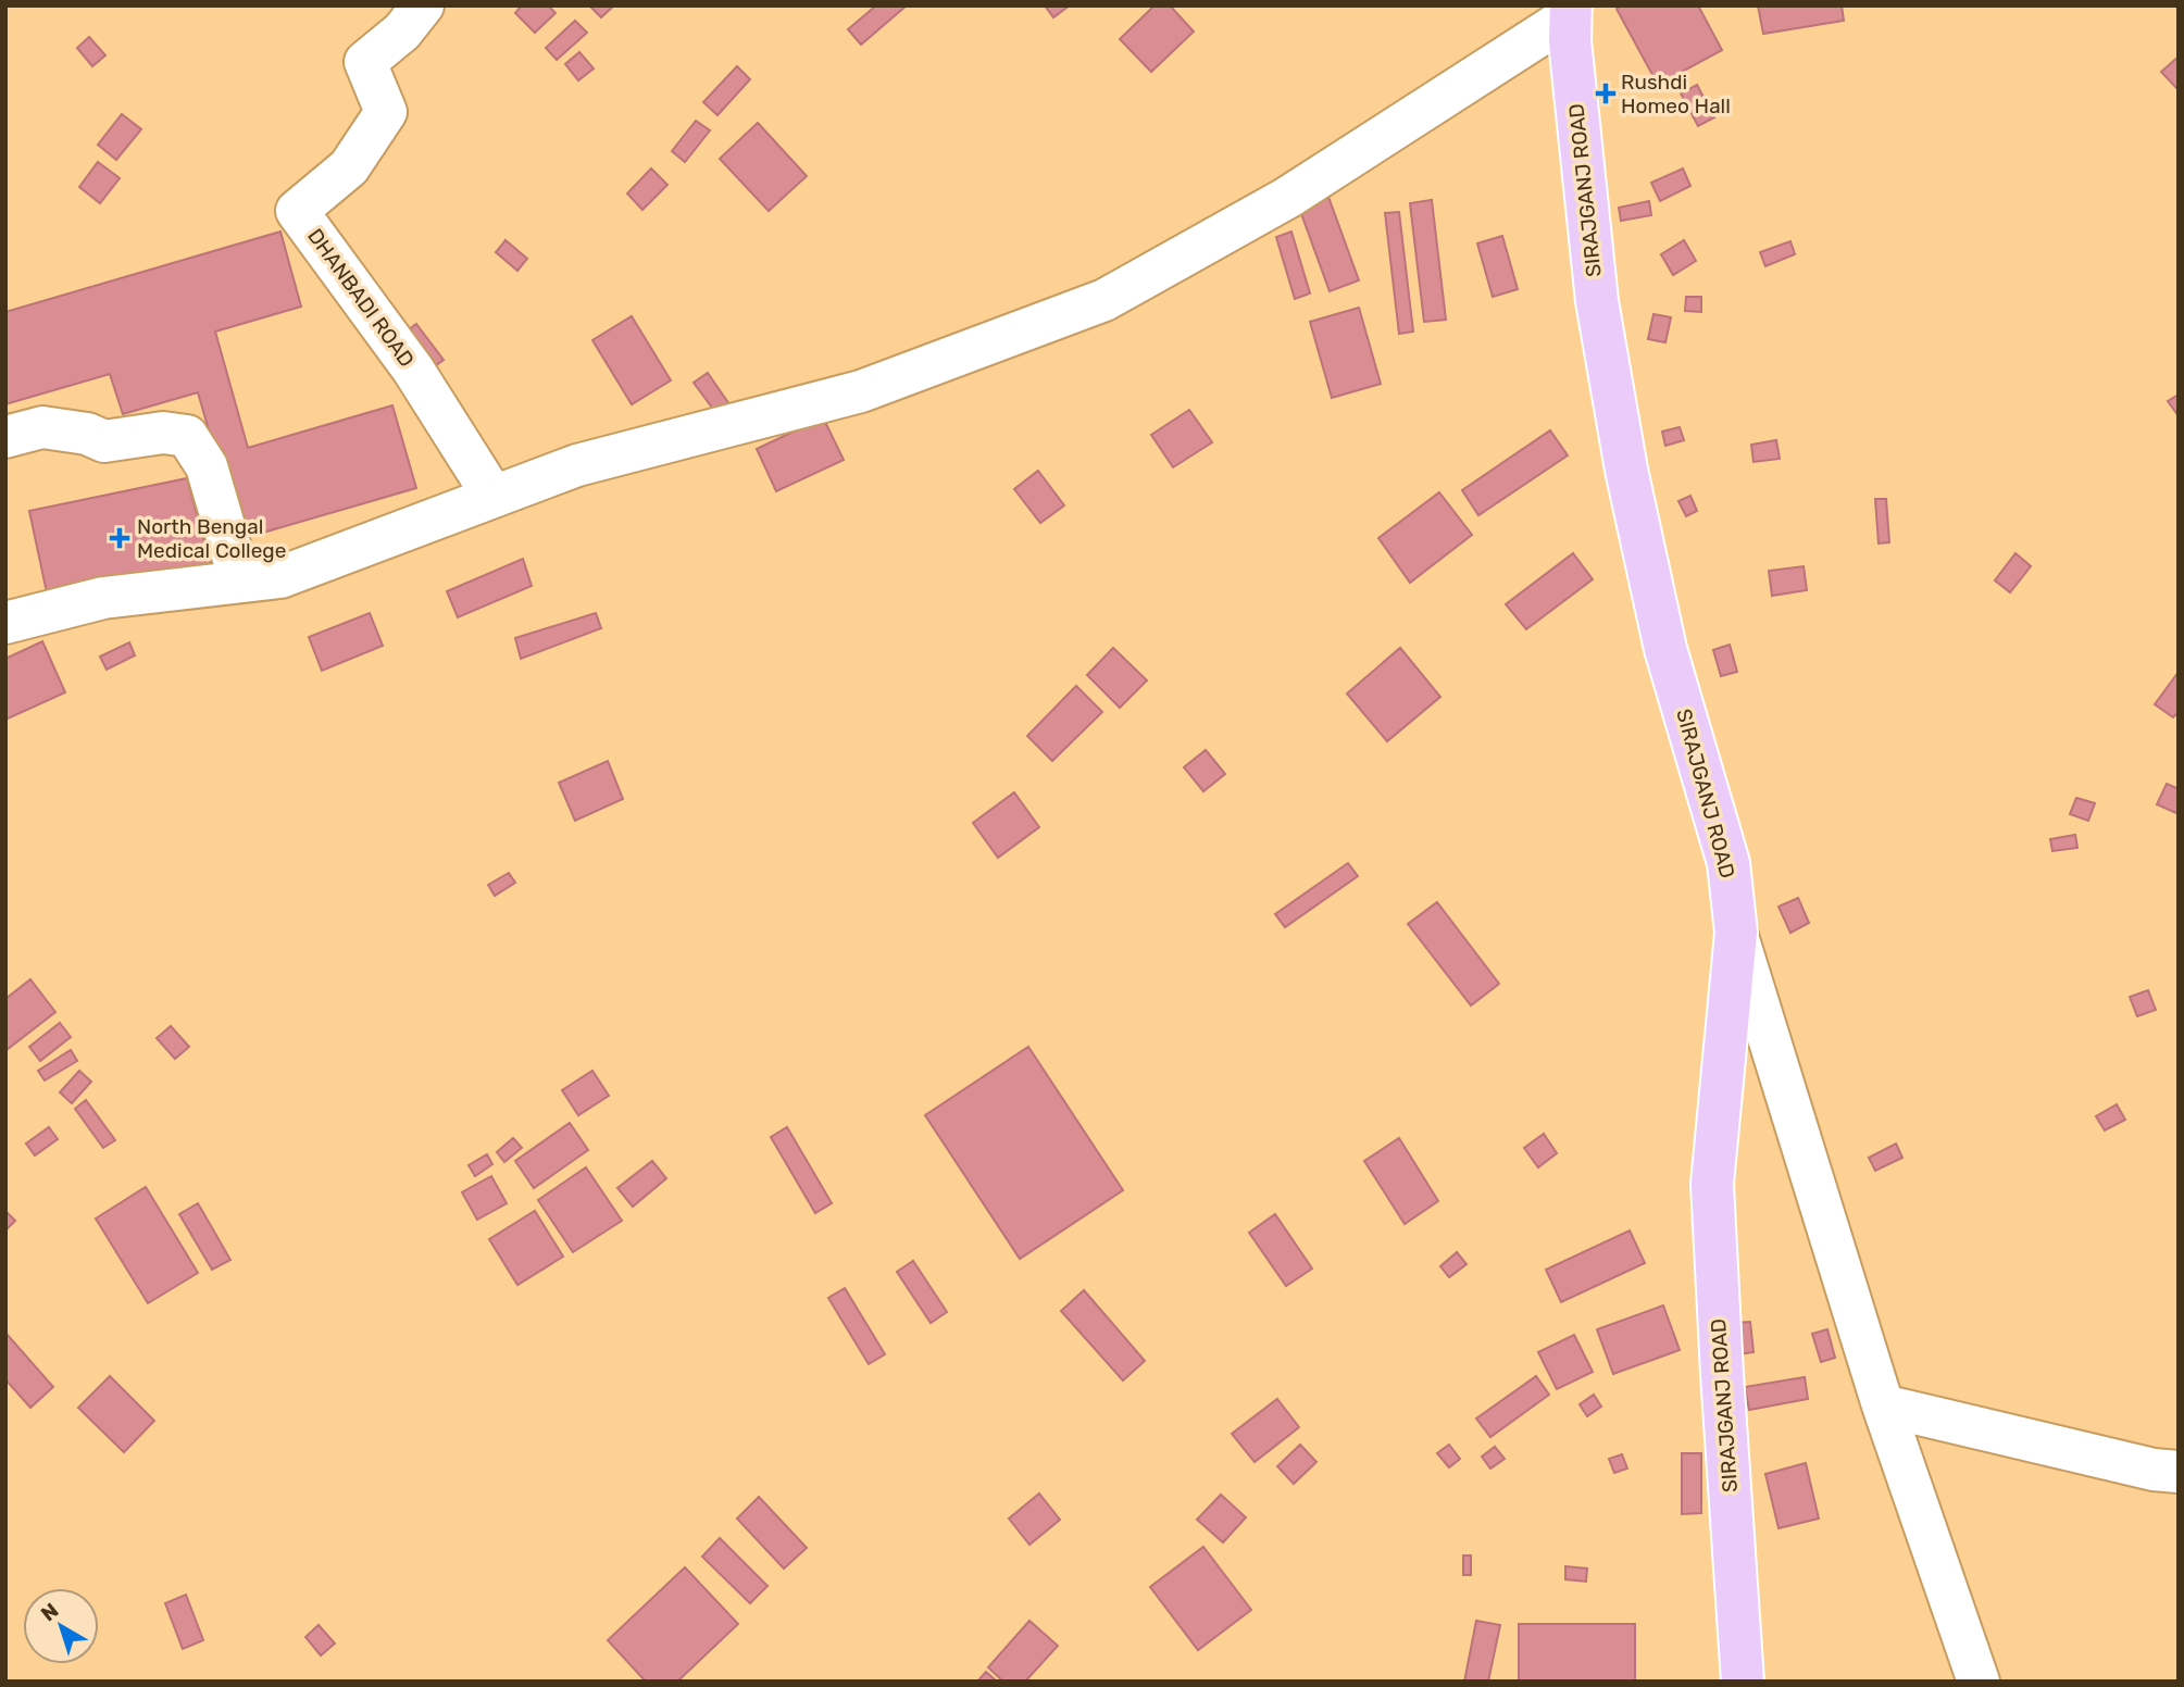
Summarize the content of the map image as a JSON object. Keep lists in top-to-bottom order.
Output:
{
  "streets": {
    "main road": ["SIRAJGANJ ROAD"],
    "street": ["DHANBADI ROAD"]
  },
  "places": {
    "health": ["Rushdi Homeo Hall", "North Bengal Medical College"]
  },
  "north": "top left"
}
